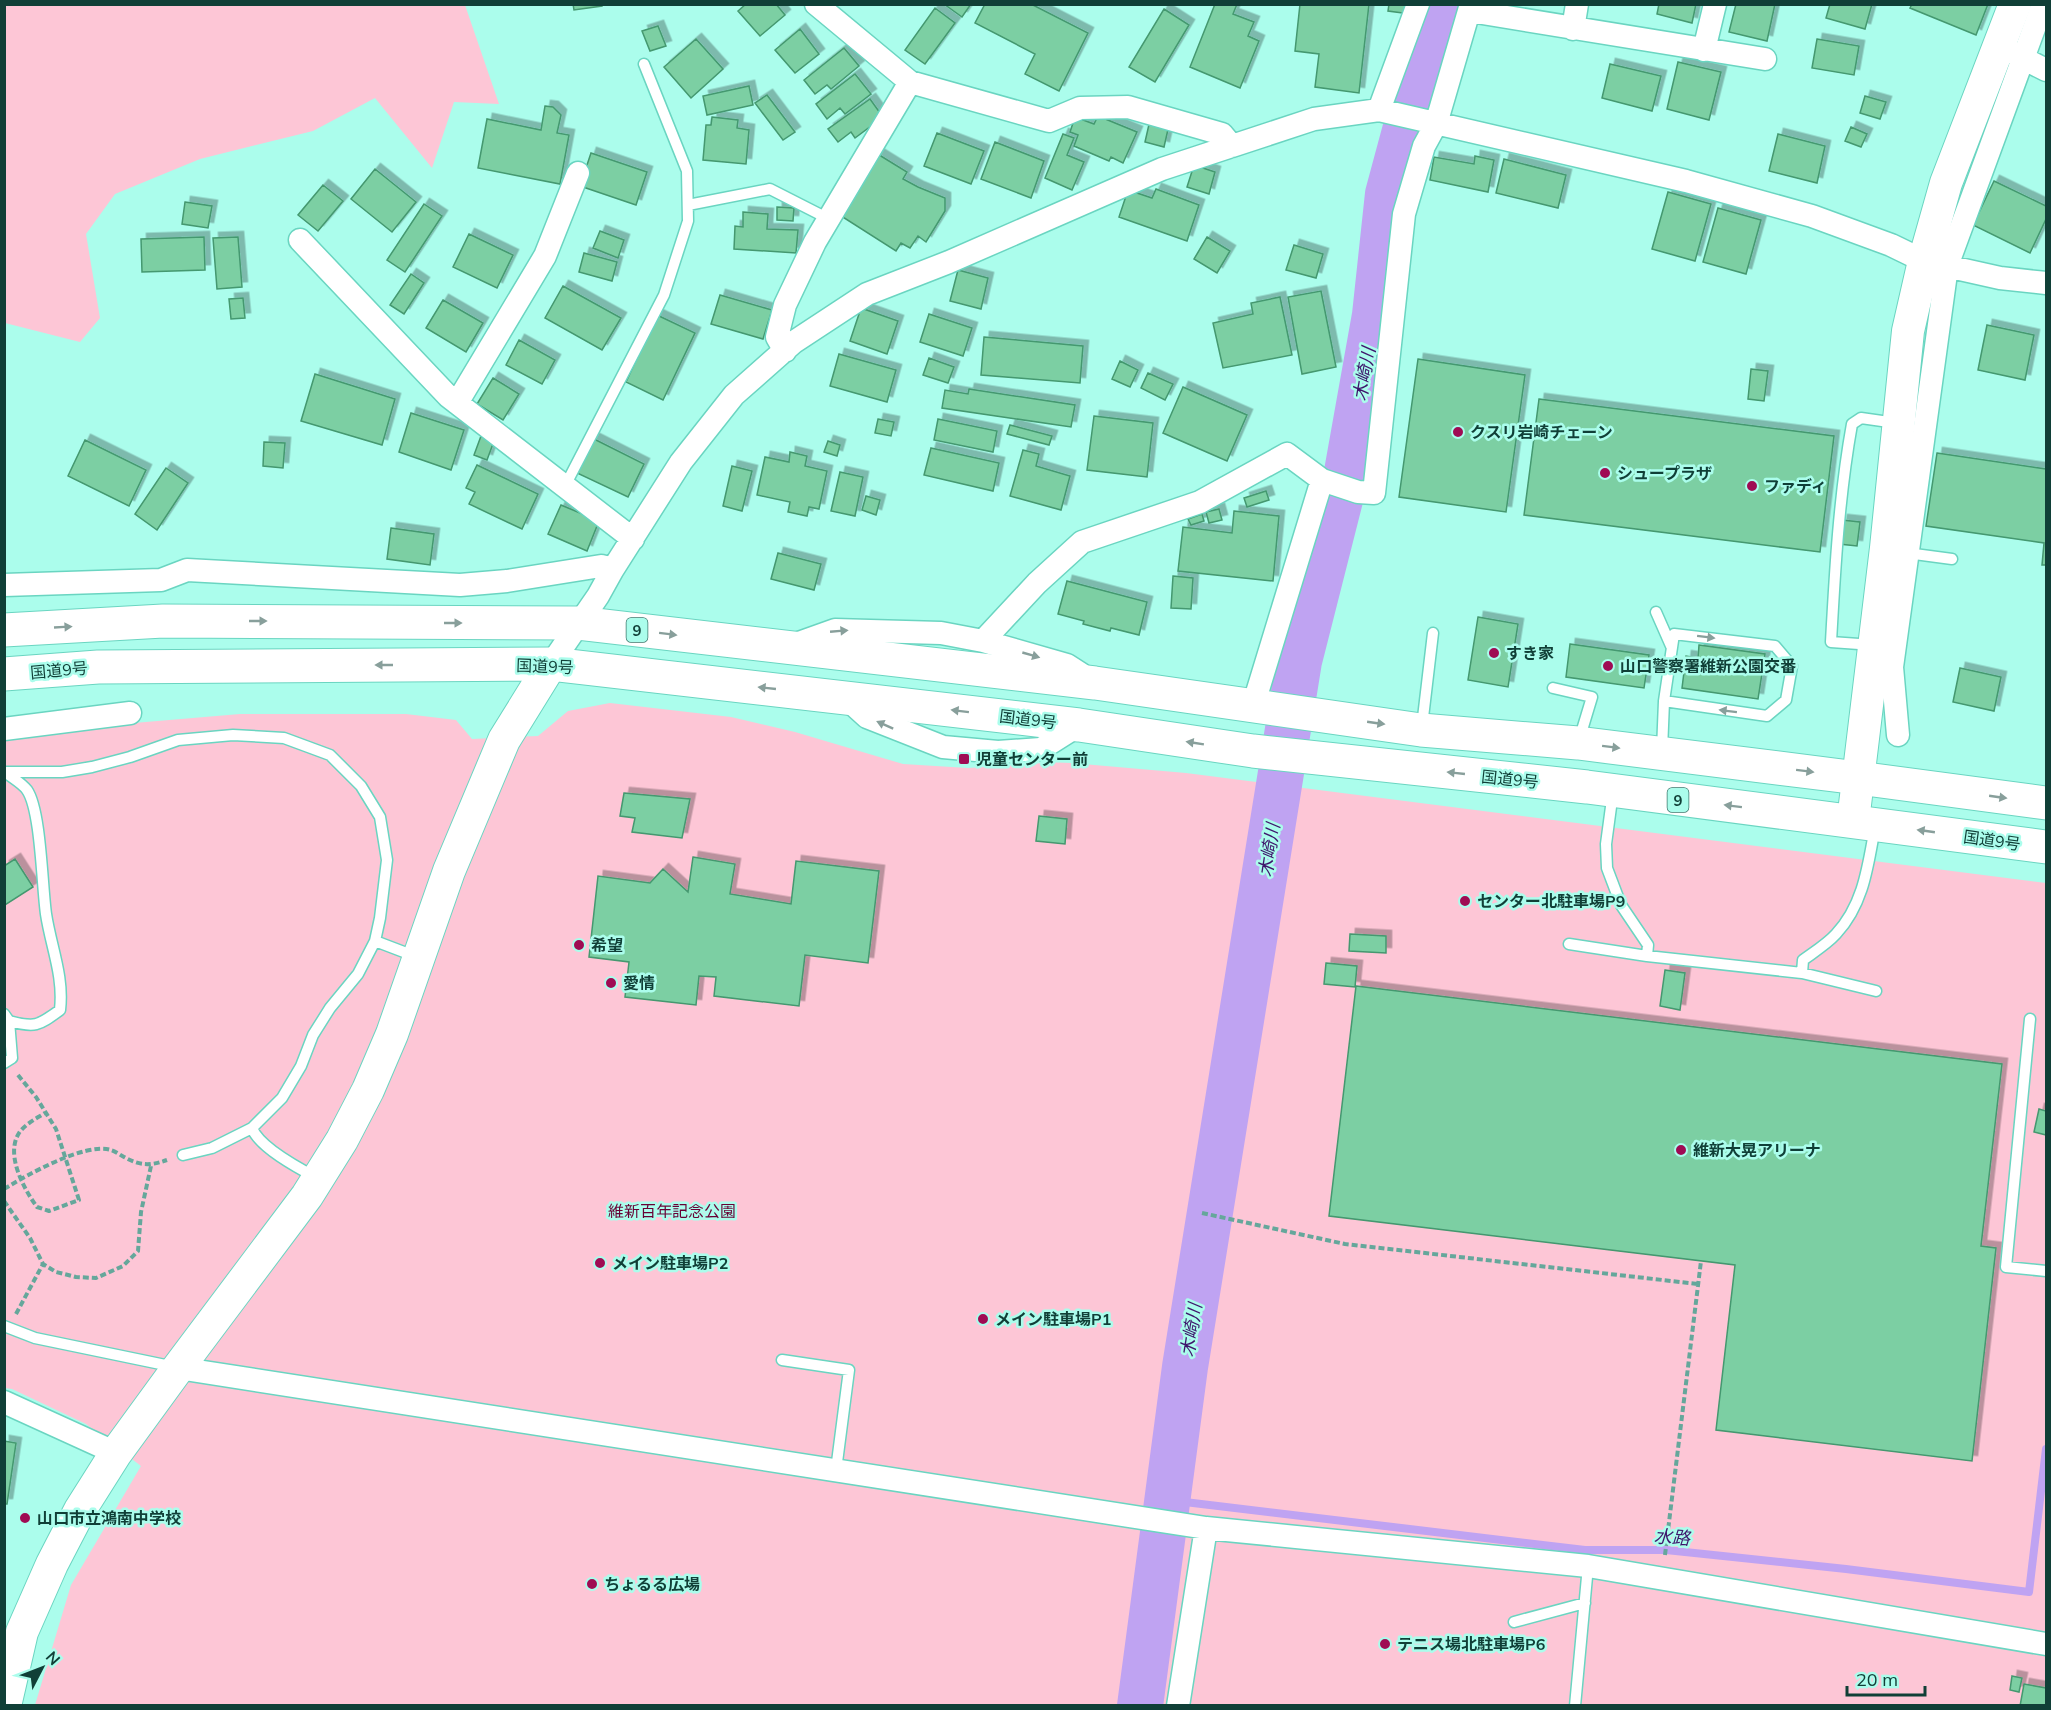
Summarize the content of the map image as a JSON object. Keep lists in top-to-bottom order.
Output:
{
  "streets": {
    "highway": ["9", "国道9号"]
  },
  "water": ["木崎川", "水路"],
  "parks": ["維新百年記念公園"],
  "places": {
    "other": [
      "クスリ岩崎チェーン",
      "シュープラザ",
      "ファディ",
      "すき家",
      "山口警察署維新公園交番",
      "センター北駐車場P9",
      "希望",
      "愛情",
      "維新大晃アリーナ",
      "メイン駐車場P2",
      "メイン駐車場P1",
      "山口市立鴻南中学校",
      "ちょるる広場",
      "テニス場北駐車場P6"
    ],
    "transit": ["児童センター前"]
  },
  "scale_bar": "20 m",
  "north": "top right"
}
